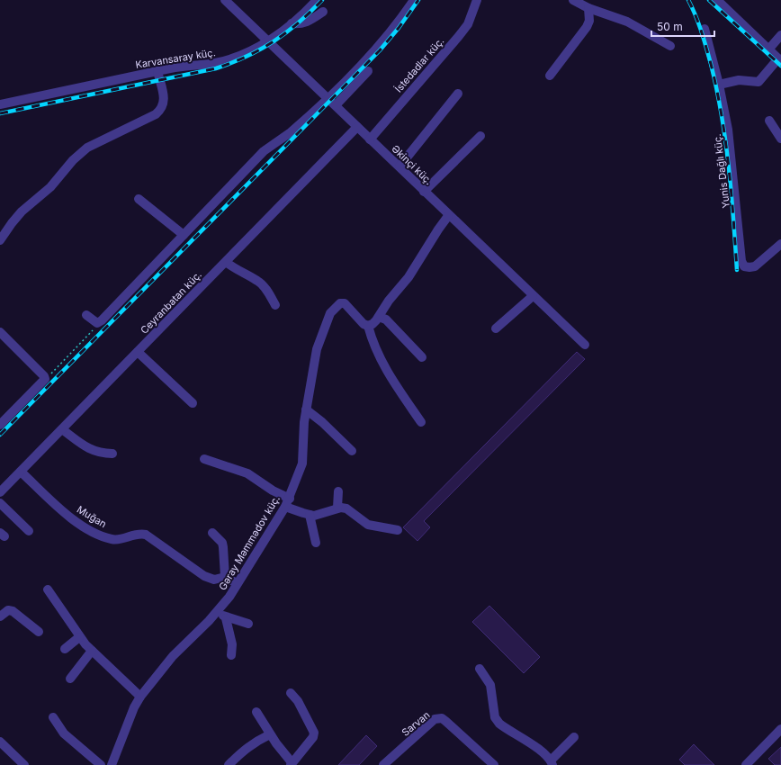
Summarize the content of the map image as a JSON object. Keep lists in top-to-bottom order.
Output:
{
  "streets": {
    "street": [
      "Karvansaray küç.",
      "İstedadlar küç.",
      "Əkinçi küç.",
      "Yunis Dağlı küç.",
      "Ceyranbatan küç.",
      "Muğan",
      "Gəray Məmmədov küç.",
      "Sarvan"
    ]
  },
  "crossings": [
    ["Karvansaray küç.", "Əkinçi küç."],
    ["İstedadlar küç.", "Əkinçi küç."],
    ["Əkinçi küç.", "Ceyranbatan küç."],
    ["Ceyranbatan küç.", "Muğan"],
    ["Muğan", "Gəray Məmmədov küç."]
  ],
  "scale_bar": "50 m"
}
